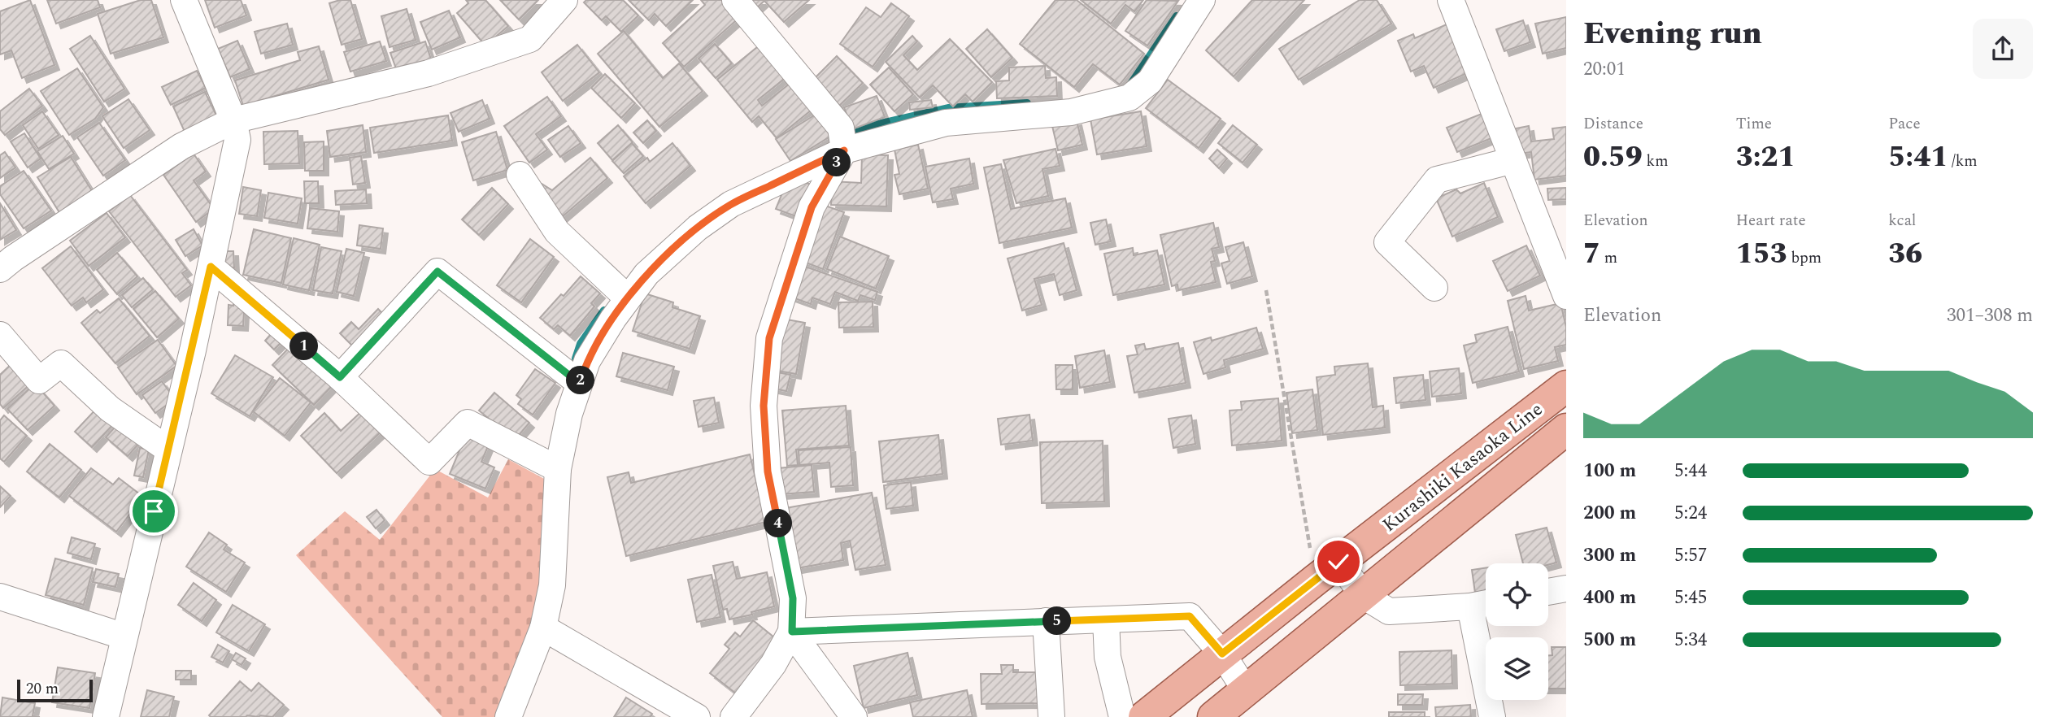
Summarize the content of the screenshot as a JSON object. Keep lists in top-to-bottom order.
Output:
{
  "streets": {
    "main road": ["Kurashiki Kasaoka Line"]
  },
  "scale_bar": "20 m",
  "page": {
    "heading": ["Evening run", "20:01"],
    "stats": [
      ["Distance", "0.59 km"],
      ["Time", "3:21"],
      ["Pace", "5:41 /km"],
      ["Elevation", "7 m"],
      ["Heart rate", "153 bpm"],
      ["kcal", "36"]
    ],
    "pins": [
      "3",
      "1",
      "2",
      "4",
      "5"
    ],
    "chart": ["Elevation", "301–308 m"],
    "list": [
      {
        "name": "100 m",
        "note": "5:44"
      },
      {
        "name": "200 m",
        "note": "5:24"
      },
      {
        "name": "300 m",
        "note": "5:57"
      },
      {
        "name": "400 m",
        "note": "5:45"
      },
      {
        "name": "500 m",
        "note": "5:34"
      }
    ],
    "scale": "20 m"
  }
}
